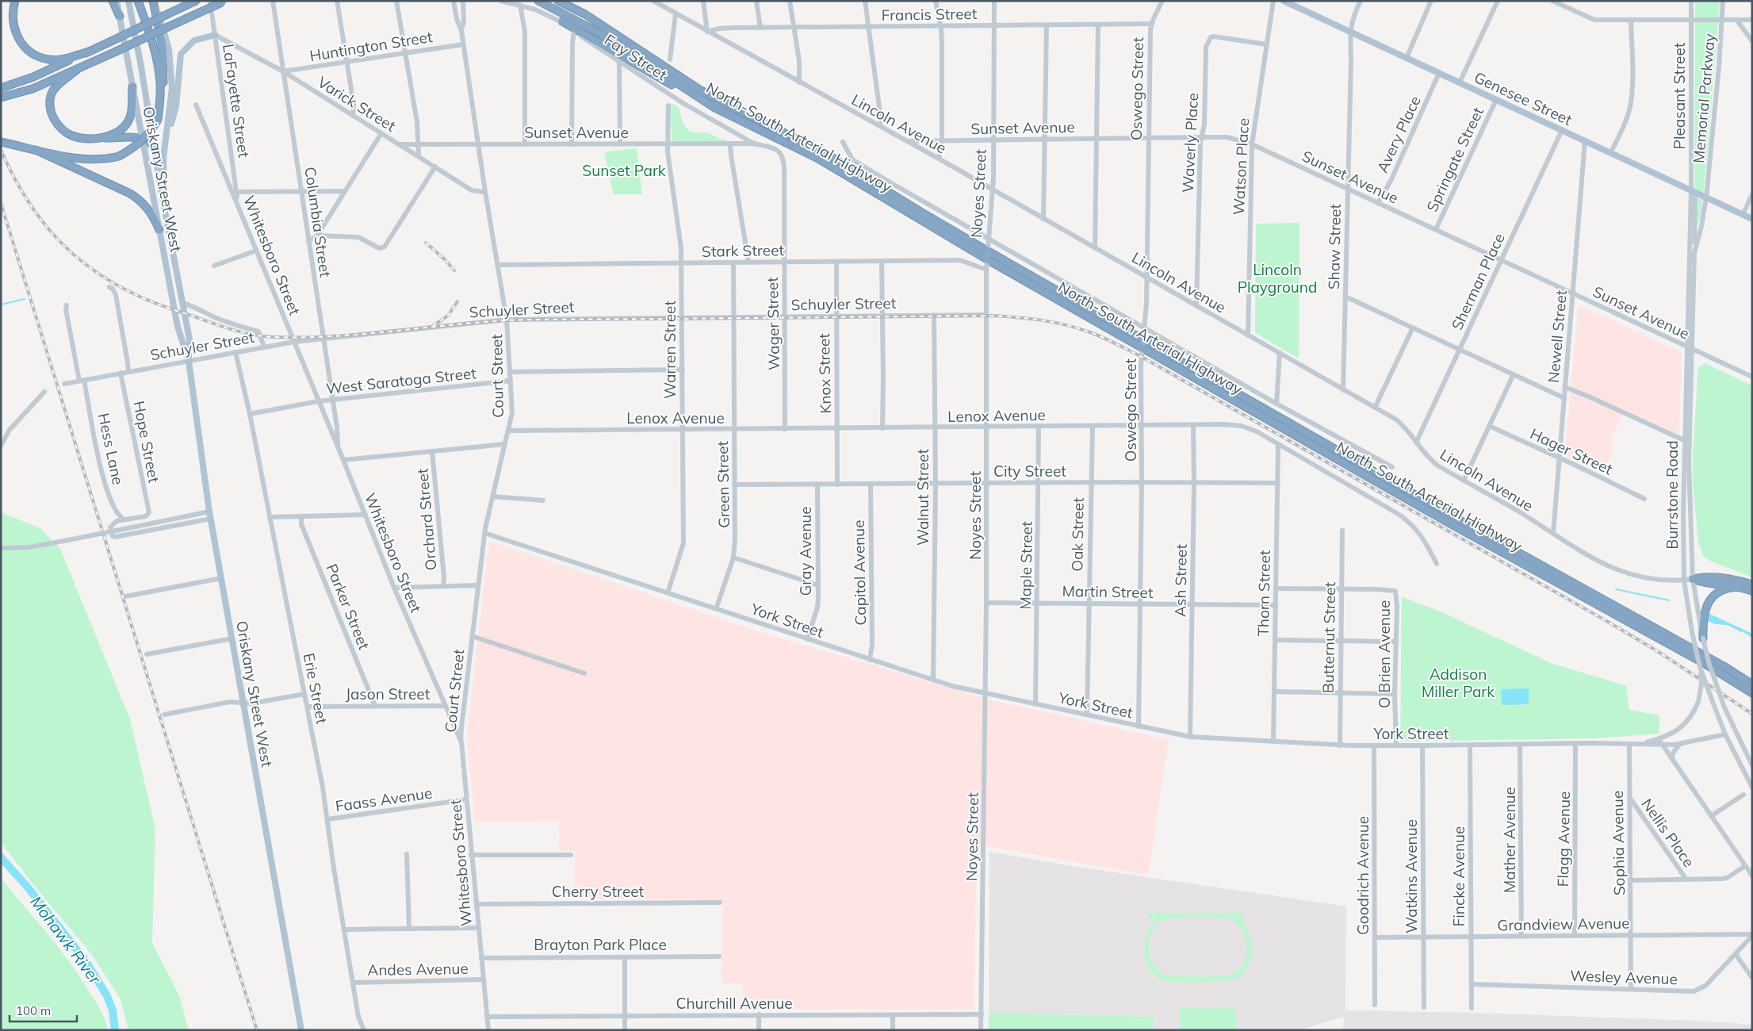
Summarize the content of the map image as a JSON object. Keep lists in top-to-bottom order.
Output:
{
  "streets": {
    "highway": ["North-South Arterial Highway"],
    "main road": ["Genesee Street", "Oriskany Street West"],
    "street": [
      "Francis Street",
      "Huntington Street",
      "Fay Street",
      "Oswego Street",
      "Pleasant Street",
      "Memorial Parkway",
      "LaFayette Street",
      "Varick Street",
      "Lincoln Avenue",
      "Sunset Avenue",
      "Avery Place",
      "Waverly Place",
      "Springate Street",
      "Watson Place",
      "Noyes Street",
      "Columbia Street",
      "Shaw Street",
      "Stark Street",
      "Whitesboro Street",
      "Sherman Place",
      "Schuyler Street",
      "Wager Street",
      "Newell Street",
      "Warren Street",
      "Knox Street",
      "Court Street",
      "West Saratoga Street",
      "Lenox Avenue",
      "Hope Street",
      "Hess Lane",
      "Hager Street",
      "City Street",
      "Green Street",
      "Burrstone Road",
      "Walnut Street",
      "Orchard Street",
      "Oak Street",
      "Gray Avenue",
      "Maple Street",
      "Capitol Avenue",
      "Ash Street",
      "Martin Street",
      "Thorn Street",
      "Parker Street",
      "York Street",
      "Butternut Street",
      "O Brien Avenue",
      "Erie Street",
      "Jason Street",
      "Faass Avenue",
      "Nellis Place",
      "Flagg Avenue",
      "Mather Avenue",
      "Sophia Avenue",
      "Goodrich Avenue",
      "Watkins Avenue",
      "Fincke Avenue",
      "Cherry Street",
      "Grandview Avenue",
      "Brayton Park Place",
      "Andes Avenue",
      "Wesley Avenue",
      "Churchill Avenue"
    ]
  },
  "crossings": [
    ["Francis Street", "Oswego Street"],
    ["Francis Street", "Lincoln Avenue"],
    ["Francis Street", "Noyes Street"],
    ["Huntington Street", "Varick Street"],
    ["Huntington Street", "Columbia Street"],
    ["Huntington Street", "Court Street"],
    ["Fay Street", "Sunset Avenue"],
    ["Fay Street", "Wager Street"],
    ["Oswego Street", "Lincoln Avenue"],
    ["Oswego Street", "Sunset Avenue"],
    ["Oswego Street", "North-South Arterial Highway"],
    ["Oswego Street", "Lenox Avenue"],
    ["Oswego Street", "City Street"],
    ["Oswego Street", "Martin Street"],
    ["Oswego Street", "York Street"],
    ["Pleasant Street", "Genesee Street"],
    ["Pleasant Street", "Burrstone Road"],
    ["Genesee Street", "Memorial Parkway"],
    ["Genesee Street", "Avery Place"],
    ["Genesee Street", "Springate Street"],
    ["Genesee Street", "Shaw Street"],
    ["Genesee Street", "Sherman Place"],
    ["Genesee Street", "Newell Street"],
    ["Genesee Street", "Burrstone Road"],
    ["Memorial Parkway", "Burrstone Road"],
    ["LaFayette Street", "Varick Street"],
    ["LaFayette Street", "Whitesboro Street"],
    ["Varick Street", "Sunset Avenue"],
    ["Varick Street", "Columbia Street"],
    ["Varick Street", "Court Street"],
    ["Lincoln Avenue", "Sunset Avenue"],
    ["Lincoln Avenue", "Waverly Place"],
    ["Lincoln Avenue", "Watson Place"],
    ["Lincoln Avenue", "Noyes Street"],
    ["Lincoln Avenue", "Shaw Street"],
    ["Lincoln Avenue", "Sherman Place"],
    ["Lincoln Avenue", "Newell Street"],
    ["Lincoln Avenue", "Burrstone Road"],
    ["Sunset Avenue", "Avery Place"],
    ["Sunset Avenue", "Waverly Place"],
    ["Sunset Avenue", "Springate Street"],
    ["Sunset Avenue", "Watson Place"],
    ["Sunset Avenue", "Noyes Street"],
    ["Sunset Avenue", "Shaw Street"],
    ["Sunset Avenue", "Sherman Place"],
    ["Sunset Avenue", "Wager Street"],
    ["Sunset Avenue", "Newell Street"],
    ["Sunset Avenue", "Warren Street"],
    ["Sunset Avenue", "Court Street"],
    ["Sunset Avenue", "Burrstone Road"],
    ["North-South Arterial Highway", "Noyes Street"],
    ["Waverly Place", "Watson Place"],
    ["Oriskany Street West", "Schuyler Street"],
    ["Noyes Street", "Stark Street"],
    ["Noyes Street", "Schuyler Street"],
    ["Noyes Street", "Lenox Avenue"],
    ["Noyes Street", "City Street"],
    ["Noyes Street", "Martin Street"],
    ["Noyes Street", "York Street"],
    ["Noyes Street", "Churchill Avenue"],
    ["Columbia Street", "Whitesboro Street"],
    ["Columbia Street", "Schuyler Street"],
    ["Columbia Street", "West Saratoga Street"],
    ["Stark Street", "Wager Street"],
    ["Stark Street", "Warren Street"],
    ["Stark Street", "Knox Street"],
    ["Stark Street", "Court Street"],
    ["Stark Street", "Green Street"],
    ["Whitesboro Street", "Schuyler Street"],
    ["Whitesboro Street", "Court Street"],
    ["Whitesboro Street", "West Saratoga Street"],
    ["Whitesboro Street", "Jason Street"],
    ["Whitesboro Street", "Faass Avenue"],
    ["Whitesboro Street", "Cherry Street"],
    ["Whitesboro Street", "Brayton Park Place"],
    ["Whitesboro Street", "Andes Avenue"],
    ["Whitesboro Street", "Churchill Avenue"],
    ["Schuyler Street", "Wager Street"],
    ["Schuyler Street", "Warren Street"],
    ["Schuyler Street", "Knox Street"],
    ["Schuyler Street", "Court Street"],
    ["Schuyler Street", "Hope Street"],
    ["Schuyler Street", "Hess Lane"],
    ["Schuyler Street", "Green Street"],
    ["Schuyler Street", "Walnut Street"],
    ["Schuyler Street", "Erie Street"],
    ["Wager Street", "Lenox Avenue"],
    ["Newell Street", "Hager Street"],
    ["Warren Street", "Lenox Avenue"],
    ["Warren Street", "York Street"],
    ["Knox Street", "Lenox Avenue"],
    ["Knox Street", "City Street"],
    ["Court Street", "West Saratoga Street"],
    ["Court Street", "Lenox Avenue"],
    ["Court Street", "York Street"],
    ["West Saratoga Street", "Erie Street"],
    ["Lenox Avenue", "Green Street"],
    ["Lenox Avenue", "Walnut Street"],
    ["Lenox Avenue", "Oak Street"],
    ["Lenox Avenue", "Maple Street"],
    ["Lenox Avenue", "Ash Street"],
    ["Lenox Avenue", "Thorn Street"],
    ["Hope Street", "Hess Lane"],
    ["City Street", "Green Street"],
    ["City Street", "Walnut Street"],
    ["City Street", "Oak Street"],
    ["City Street", "Gray Avenue"],
    ["City Street", "Maple Street"],
    ["City Street", "Capitol Avenue"],
    ["City Street", "Ash Street"],
    ["City Street", "Thorn Street"],
    ["Green Street", "York Street"],
    ["Burrstone Road", "York Street"],
    ["Walnut Street", "York Street"],
    ["Oak Street", "Martin Street"],
    ["Oak Street", "York Street"],
    ["Gray Avenue", "York Street"],
    ["Maple Street", "Martin Street"],
    ["Maple Street", "York Street"],
    ["Capitol Avenue", "York Street"],
    ["Ash Street", "Martin Street"],
    ["Ash Street", "York Street"],
    ["Martin Street", "Thorn Street"],
    ["Thorn Street", "York Street"],
    ["Parker Street", "Jason Street"],
    ["York Street", "Butternut Street"],
    ["York Street", "O Brien Avenue"],
    ["York Street", "Flagg Avenue"],
    ["York Street", "Mather Avenue"],
    ["York Street", "Sophia Avenue"],
    ["York Street", "Goodrich Avenue"],
    ["York Street", "Watkins Avenue"],
    ["York Street", "Fincke Avenue"],
    ["Butternut Street", "O Brien Avenue"],
    ["Erie Street", "Jason Street"],
    ["Erie Street", "Faass Avenue"],
    ["Erie Street", "Andes Avenue"],
    ["Nellis Place", "Sophia Avenue"],
    ["Flagg Avenue", "Grandview Avenue"],
    ["Mather Avenue", "Grandview Avenue"],
    ["Sophia Avenue", "Grandview Avenue"],
    ["Sophia Avenue", "Wesley Avenue"],
    ["Goodrich Avenue", "Grandview Avenue"],
    ["Watkins Avenue", "Grandview Avenue"],
    ["Fincke Avenue", "Grandview Avenue"],
    ["Fincke Avenue", "Wesley Avenue"],
    ["Grandview Avenue", "Wesley Avenue"]
  ],
  "water": ["Mohawk River"],
  "parks": ["Sunset Park", "Lincoln Playground", "Addison Miller Park"],
  "scale_bar": "100 m"
}
